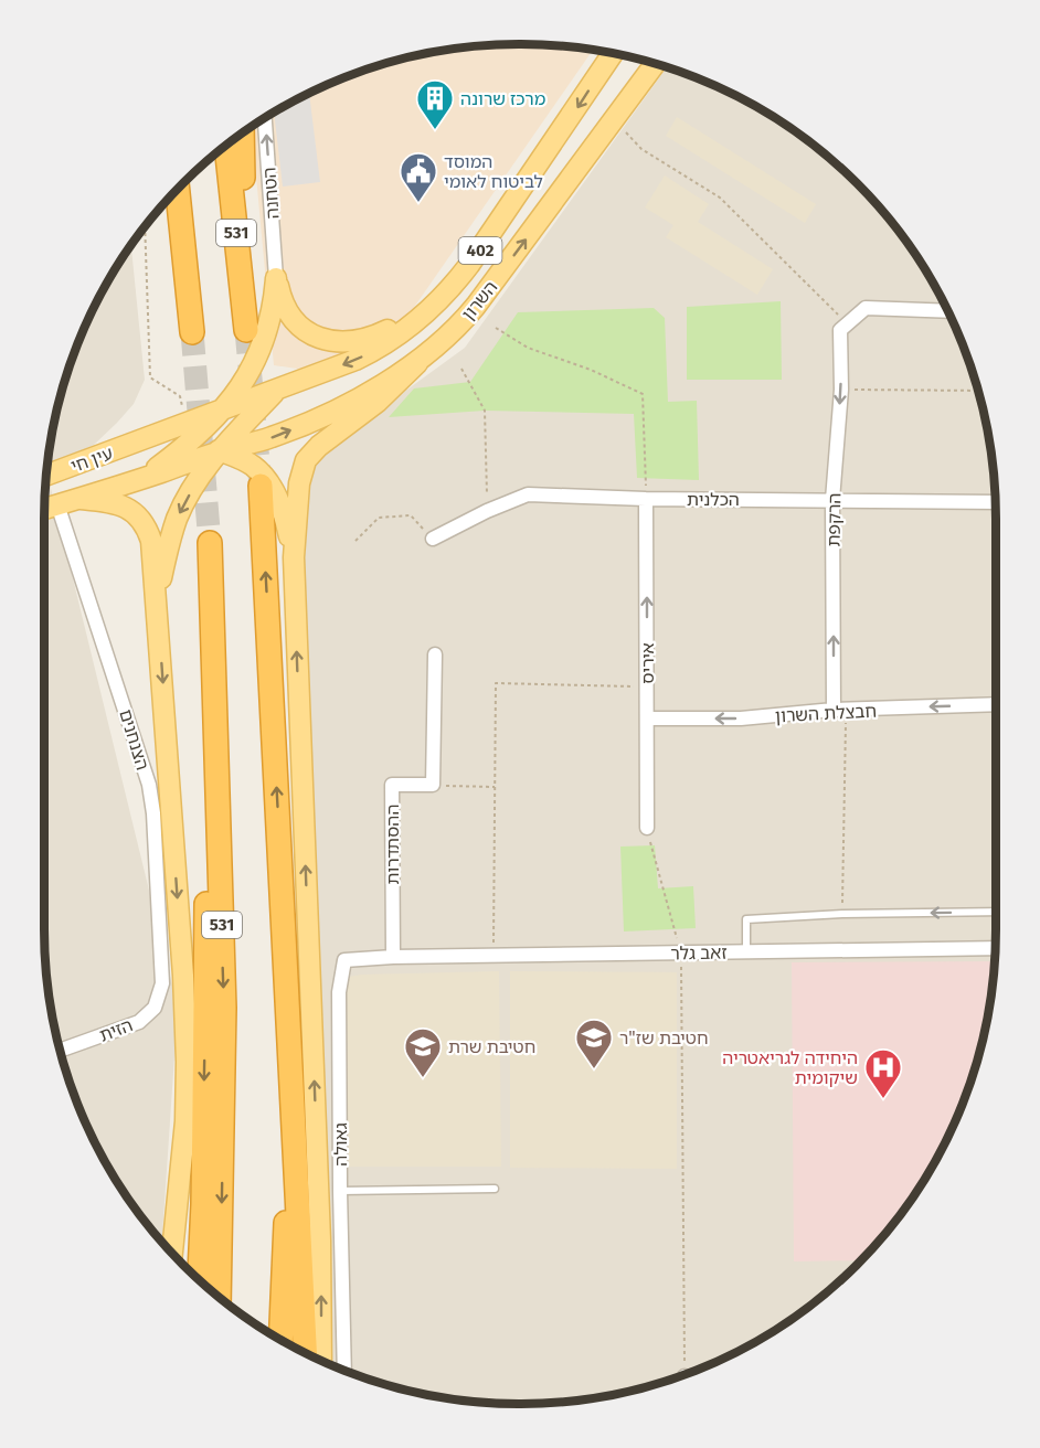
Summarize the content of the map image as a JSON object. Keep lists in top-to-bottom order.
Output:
{
  "streets": {
    "highway": ["531"],
    "main road": ["402", "השרון", "עין חי"],
    "street": [
      "הטחנה",
      "הכלנית",
      "הרקפת",
      "איריס",
      "חבצלת השרון",
      "הצנחנים",
      "ההסתדרות",
      "זאב גלר",
      "הזית",
      "גאולה"
    ]
  },
  "crossings": [
    ["402", "השרון"],
    ["402", "עין חי"],
    ["עין חי", "הצנחנים"],
    ["הכלנית", "הרקפת"],
    ["הכלנית", "איריס"],
    ["הרקפת", "חבצלת השרון"],
    ["איריס", "חבצלת השרון"],
    ["הצנחנים", "הזית"],
    ["ההסתדרות", "זאב גלר"],
    ["ההסתדרות", "גאולה"],
    ["זאב גלר", "גאולה"]
  ],
  "one_way": ["הטחנה", "איריס", "חבצלת השרון"],
  "places": {
    "building": ["מרכז שרונה"],
    "public building": ["המוסד לביטוח לאומי"],
    "school or university": ["חטיבת שז\"ר", "חטיבת שרת"],
    "hospital": ["היחידה לגריאטריה שיקומית"]
  }
}
